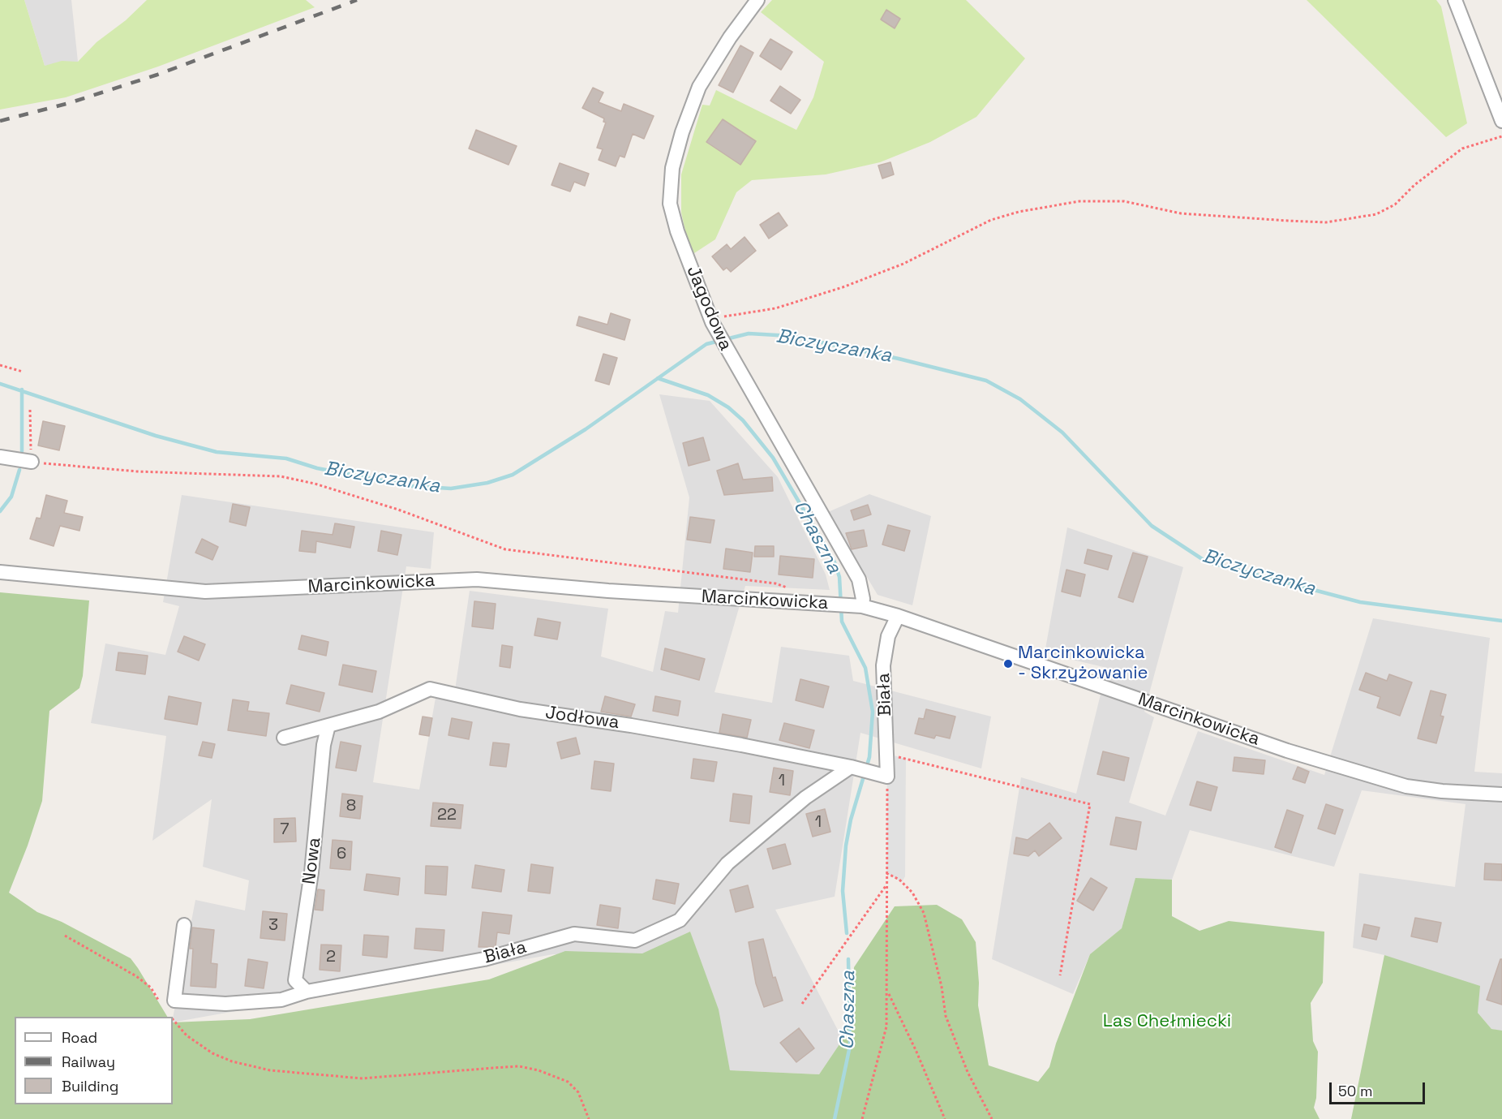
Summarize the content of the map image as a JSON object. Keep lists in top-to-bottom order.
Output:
{
  "streets": {
    "street": [
      "Jagodowa",
      "Marcinkowicka",
      "Biała",
      "Jodłowa",
      "Nowa"
    ]
  },
  "crossings": [
    ["Jagodowa", "Marcinkowicka"],
    ["Marcinkowicka", "Biała"],
    ["Biała", "Jodłowa"],
    ["Biała", "Nowa"],
    ["Jodłowa", "Nowa"]
  ],
  "water": ["Biczyczanka", "Chaszna"],
  "parks": ["Las Chełmiecki"],
  "places": ["Marcinkowicka - Skrzyżowanie"],
  "house_numbers": [
    "1",
    "8",
    "22",
    "1",
    "7",
    "6",
    "3",
    "2"
  ],
  "legend": ["Road", "Railway", "Building"],
  "scale_bar": "50 m"
}
